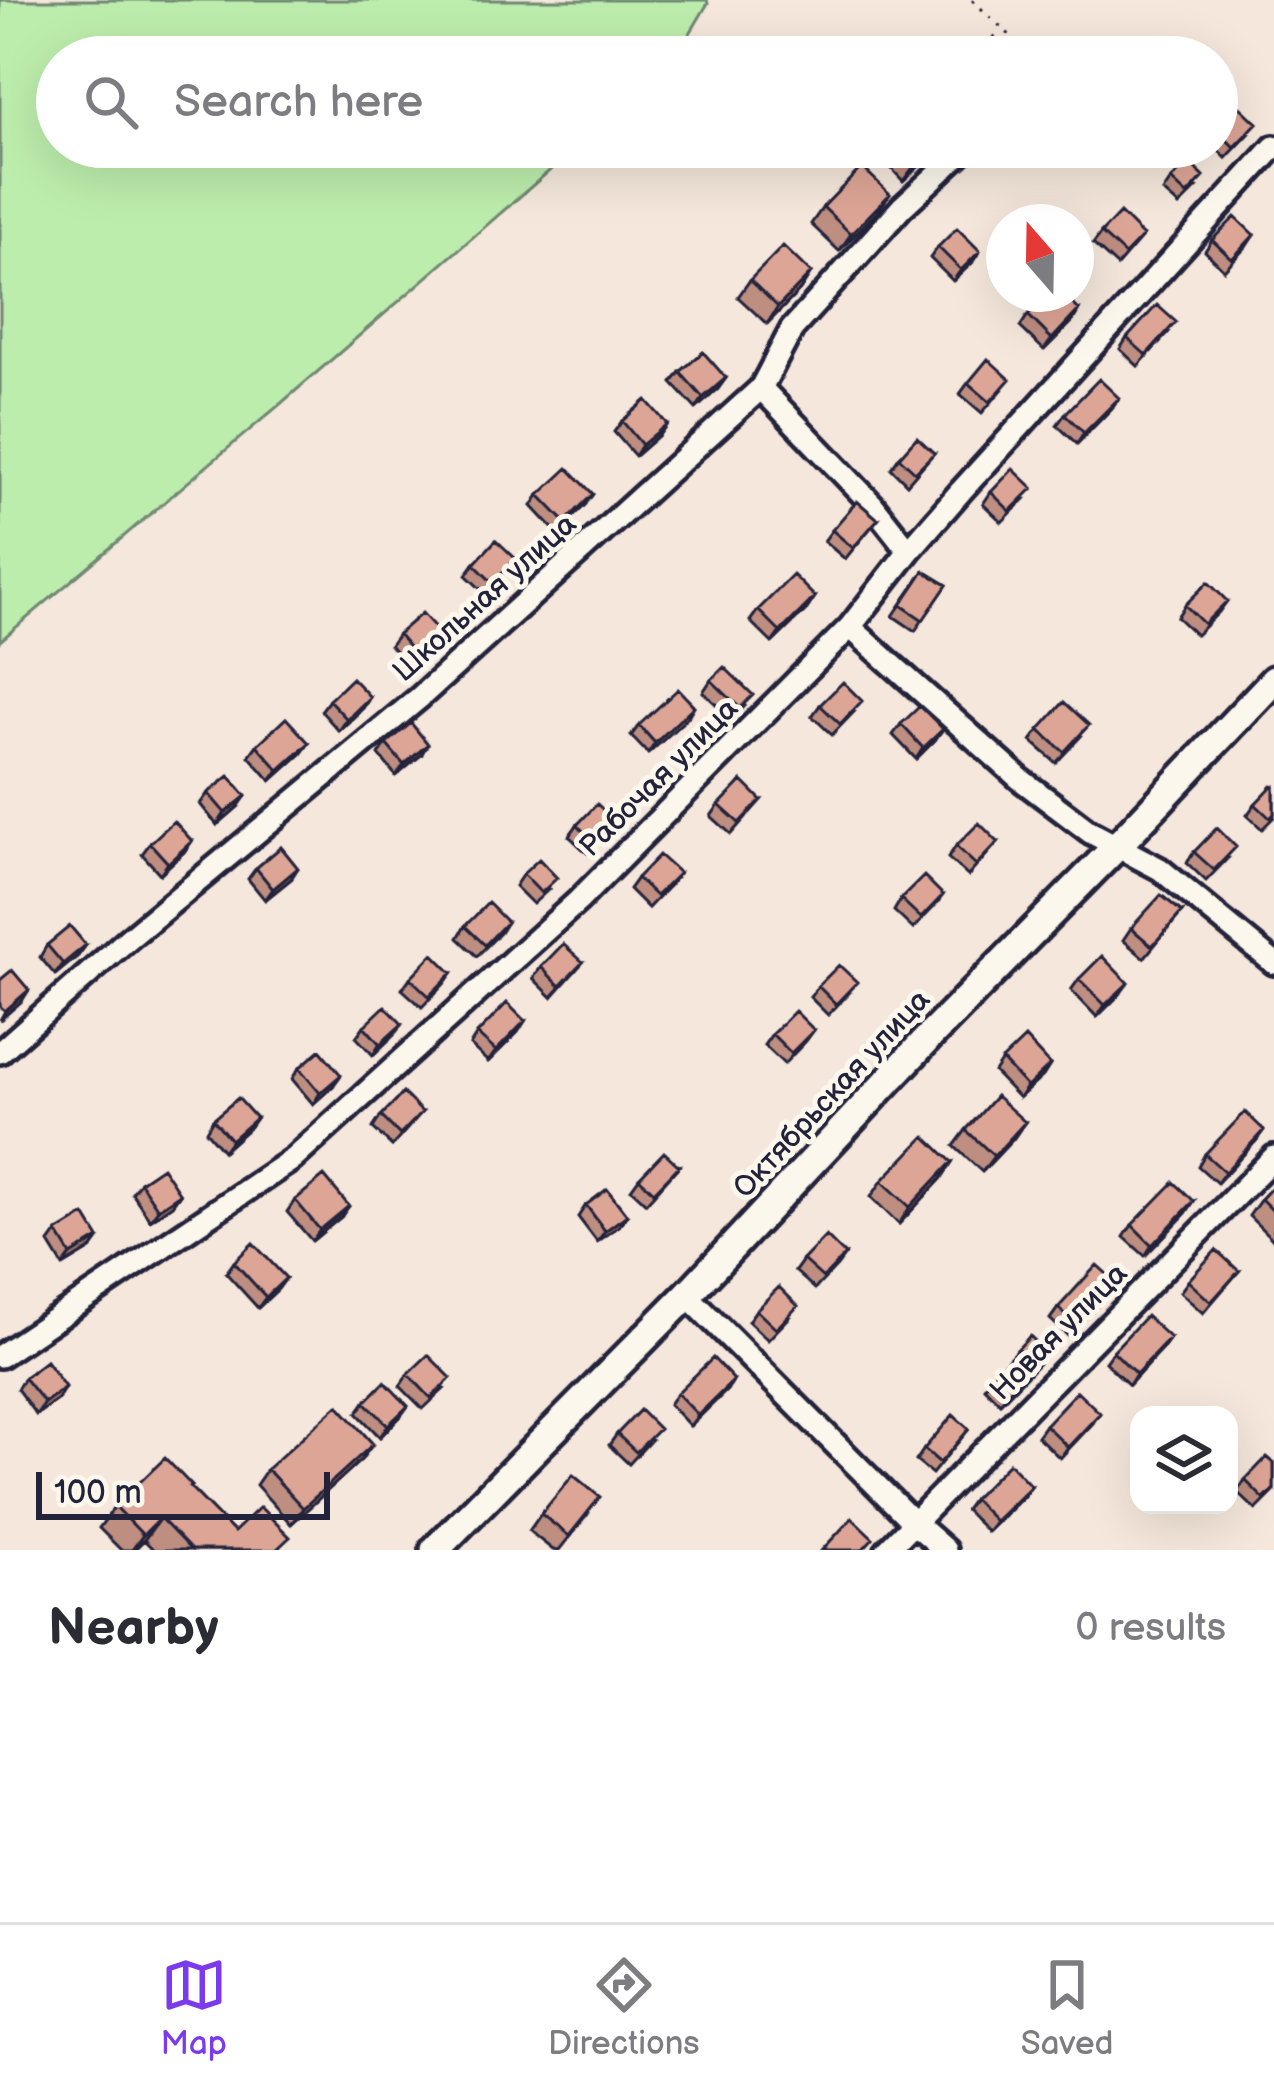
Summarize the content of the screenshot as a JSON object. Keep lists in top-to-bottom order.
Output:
{
  "streets": {
    "street": [
      "Школьная улица",
      "Рабочая улица",
      "Октябрьская улица",
      "Новая улица"
    ]
  },
  "scale_bar": "100 m",
  "north": "top",
  "page": {
    "search": "Search here",
    "scale": "100 m",
    "heading": ["Nearby", "0 results"],
    "nav": ["Map", "Directions", "Saved"]
  }
}
